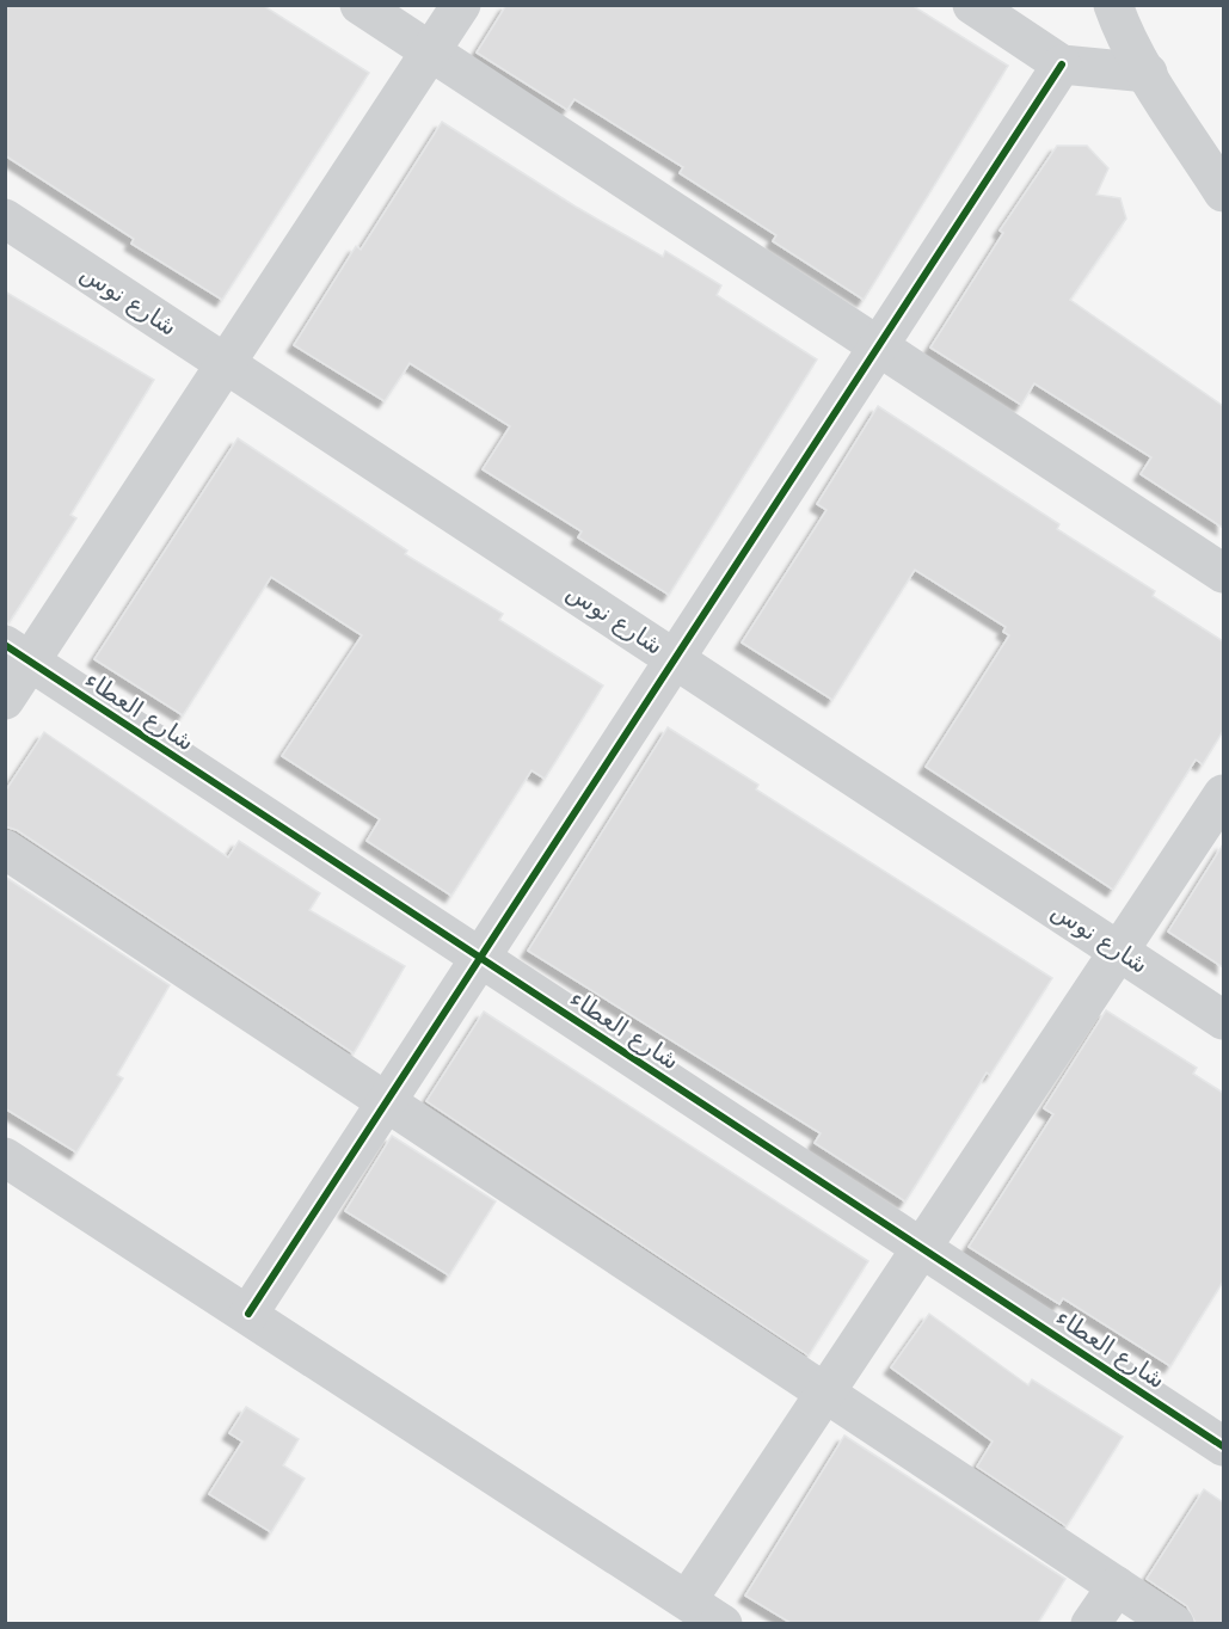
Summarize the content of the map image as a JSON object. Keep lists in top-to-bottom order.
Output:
{
  "streets": {
    "street": ["شارع نوس", "شارع العطاء"]
  }
}
